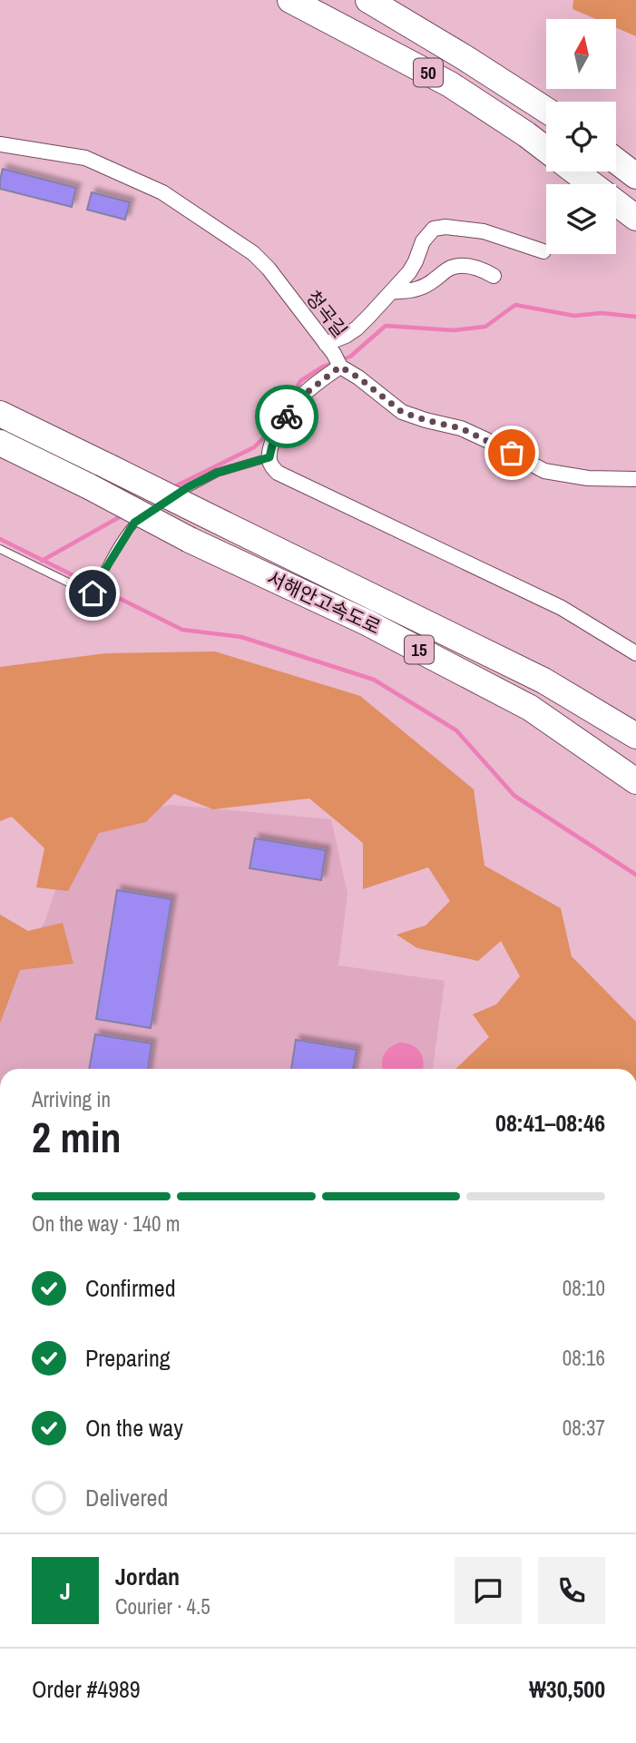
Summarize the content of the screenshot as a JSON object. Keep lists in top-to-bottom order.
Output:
{
  "streets": {
    "highway": ["50", "서해안고속도로", "15"],
    "street": ["청곡길"]
  },
  "north": "top",
  "page": {
    "heading": ["2 min", "Arriving in", "08:41–08:46"],
    "panel": [
      "Jordan",
      "Courier · 4.5",
      "Order #4989",
      "₩30,500"
    ],
    "bar": "On the way · 140 m",
    "list": [
      ["Confirmed", "08:10"],
      ["Preparing", "08:16"],
      ["On the way", "08:37"],
      "Delivered"
    ],
    "round": "J"
  }
}
